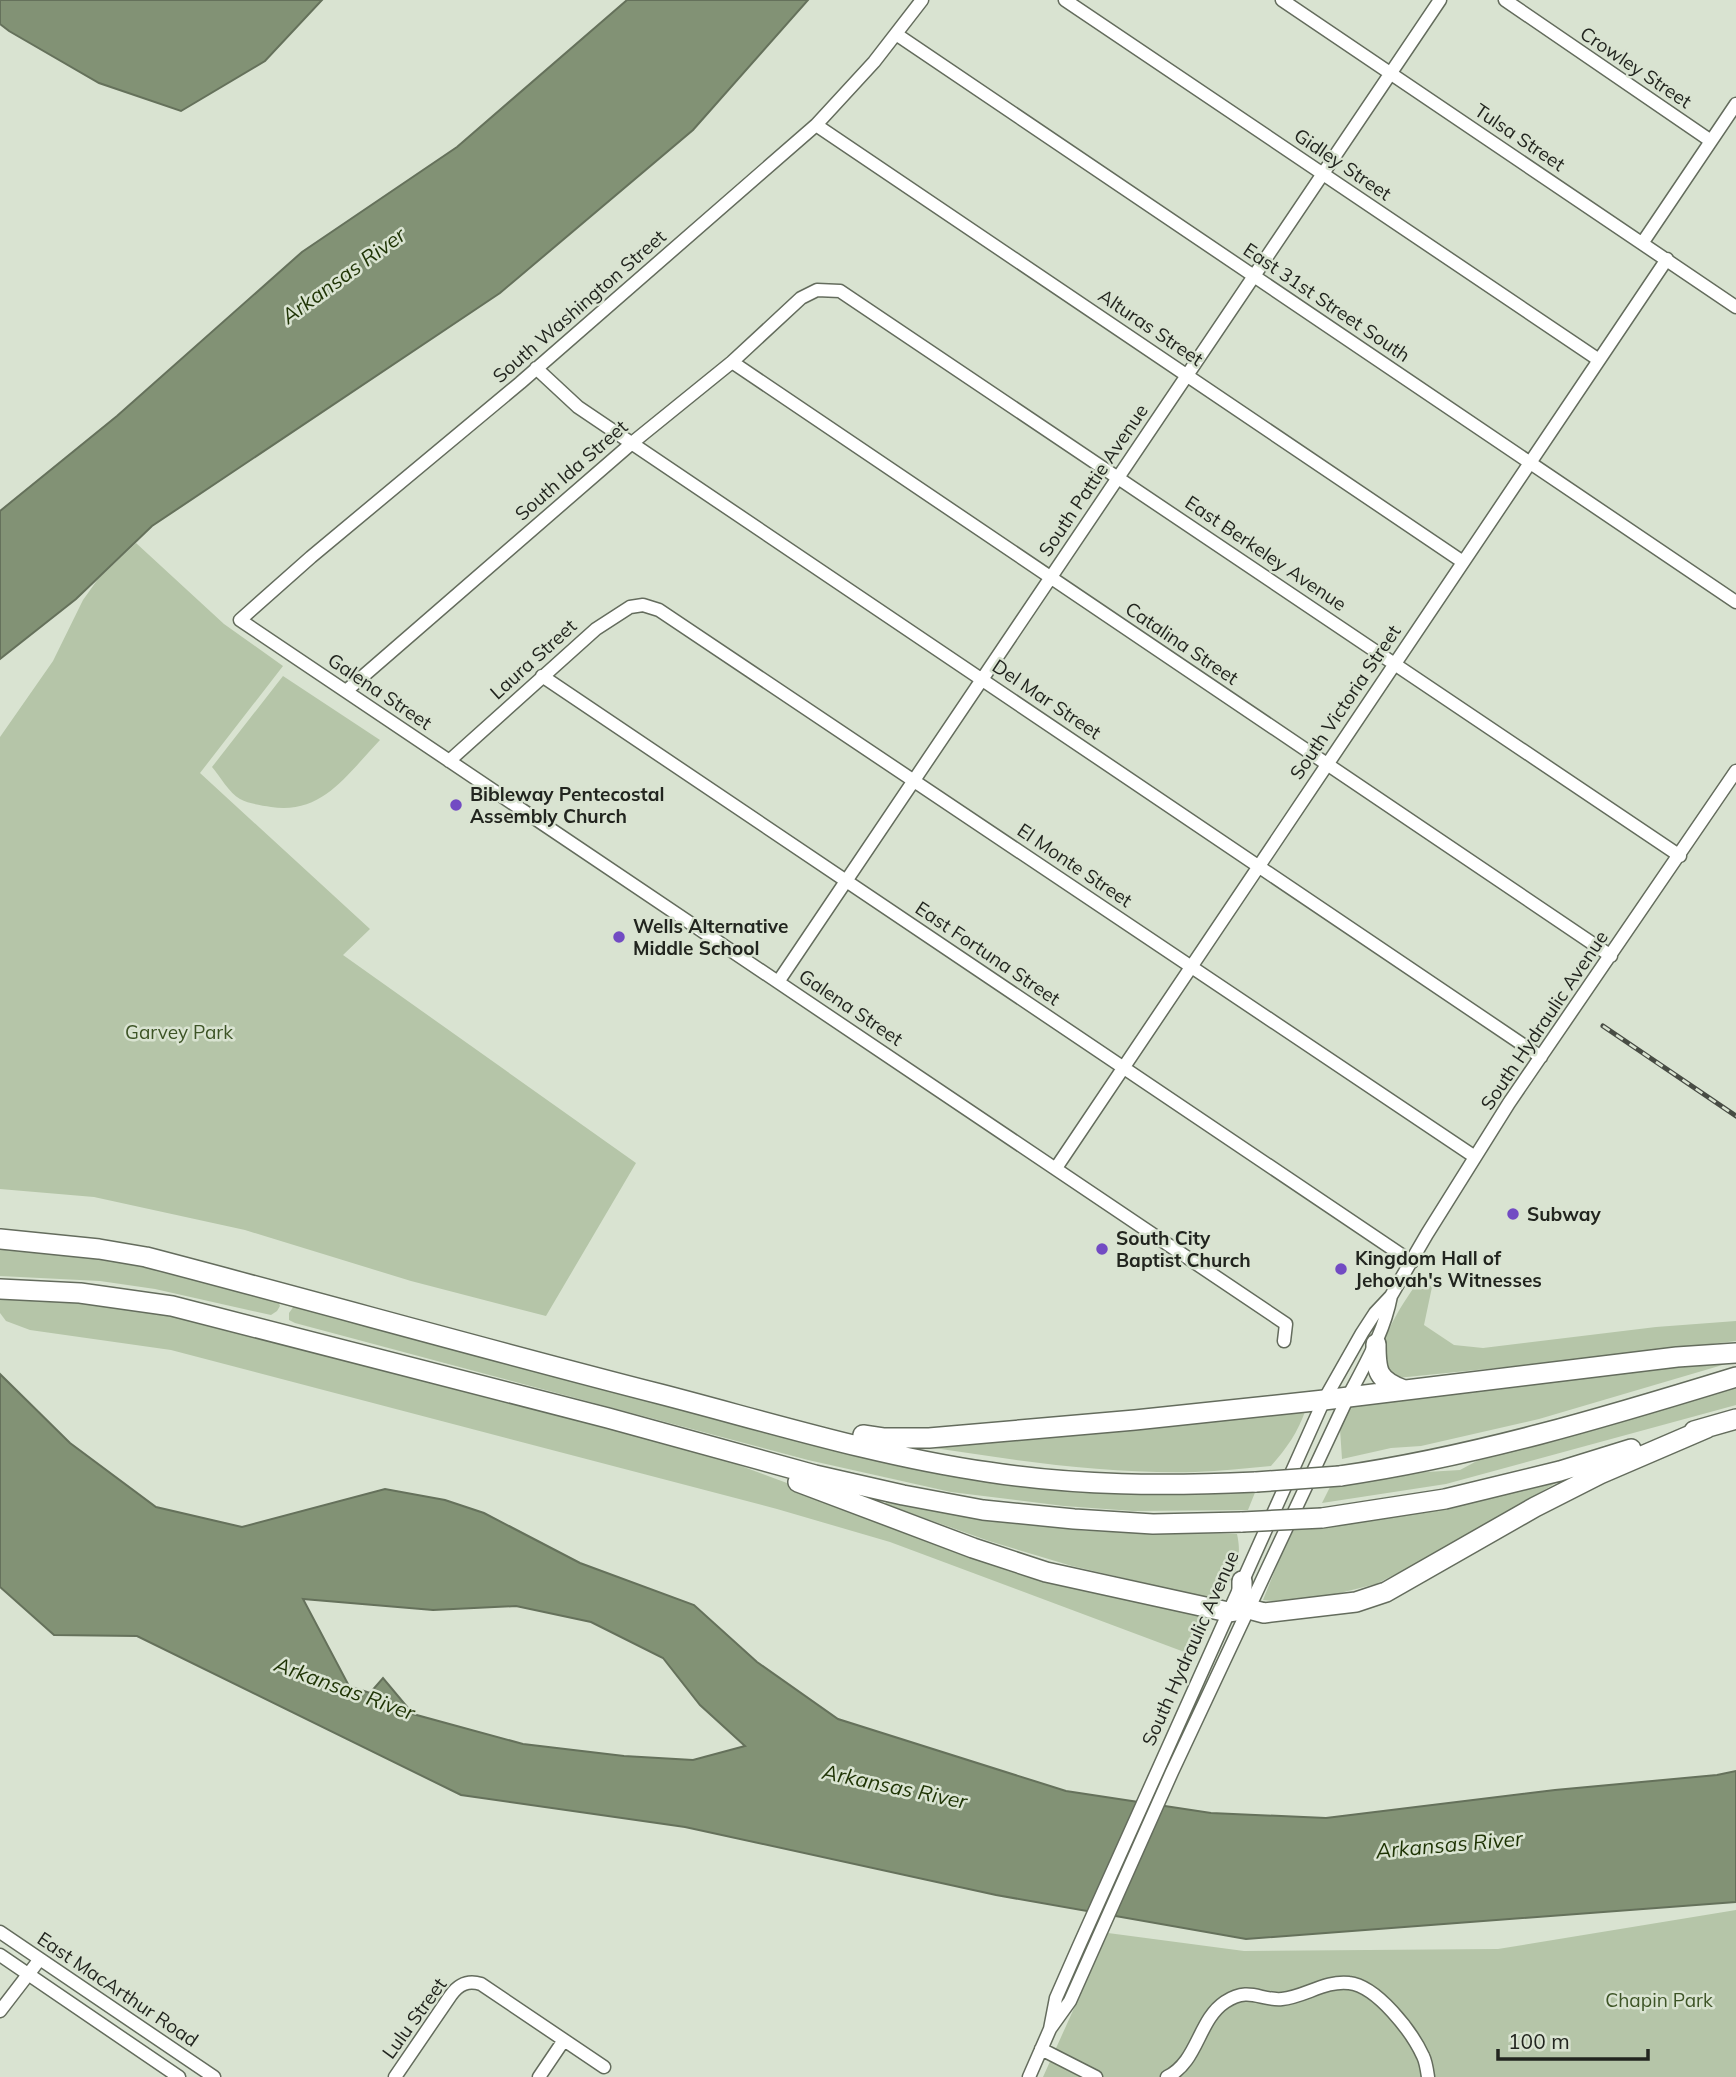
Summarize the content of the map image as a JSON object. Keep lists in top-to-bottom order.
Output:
{
  "streets": {
    "street": [
      "Crowley Street",
      "Tulsa Street",
      "Gidley Street",
      "East 31st Street South",
      "South Washington Street",
      "Alturas Street",
      "South Ida Street",
      "South Pattie Avenue",
      "East Berkeley Avenue",
      "Catalina Street",
      "Laura Street",
      "Galena Street",
      "Del Mar Street",
      "South Victoria Street",
      "El Monte Street",
      "East Fortuna Street",
      "South Hydraulic Avenue",
      "East MacArthur Road",
      "Lulu Street"
    ]
  },
  "crossings": [
    ["Tulsa Street", "South Pattie Avenue"],
    ["Tulsa Street", "South Victoria Street"],
    ["Gidley Street", "South Pattie Avenue"],
    ["Gidley Street", "South Victoria Street"],
    ["East 31st Street South", "South Washington Street"],
    ["East 31st Street South", "South Pattie Avenue"],
    ["East 31st Street South", "South Victoria Street"],
    ["South Washington Street", "Alturas Street"],
    ["South Washington Street", "Galena Street"],
    ["South Washington Street", "Del Mar Street"],
    ["Alturas Street", "South Pattie Avenue"],
    ["Alturas Street", "South Victoria Street"],
    ["South Ida Street", "East Berkeley Avenue"],
    ["South Ida Street", "Catalina Street"],
    ["South Ida Street", "Galena Street"],
    ["South Ida Street", "Del Mar Street"],
    ["South Pattie Avenue", "East Berkeley Avenue"],
    ["South Pattie Avenue", "Catalina Street"],
    ["South Pattie Avenue", "Galena Street"],
    ["South Pattie Avenue", "Del Mar Street"],
    ["South Pattie Avenue", "El Monte Street"],
    ["South Pattie Avenue", "East Fortuna Street"],
    ["East Berkeley Avenue", "South Victoria Street"],
    ["East Berkeley Avenue", "South Hydraulic Avenue"],
    ["Catalina Street", "South Victoria Street"],
    ["Catalina Street", "South Hydraulic Avenue"],
    ["Laura Street", "Galena Street"],
    ["Laura Street", "El Monte Street"],
    ["Laura Street", "East Fortuna Street"],
    ["Galena Street", "South Victoria Street"],
    ["Del Mar Street", "South Victoria Street"],
    ["Del Mar Street", "South Hydraulic Avenue"],
    ["South Victoria Street", "El Monte Street"],
    ["South Victoria Street", "East Fortuna Street"],
    ["El Monte Street", "South Hydraulic Avenue"],
    ["East Fortuna Street", "South Hydraulic Avenue"]
  ],
  "water": ["Arkansas River"],
  "parks": ["Garvey Park", "Chapin Park"],
  "places": [
    "Bibleway Pentecostal Assembly Church",
    "Wells Alternative Middle School",
    "Subway",
    "South City Baptist Church",
    "Kingdom Hall of Jehovah's Witnesses"
  ],
  "scale_bar": "100 m"
}
